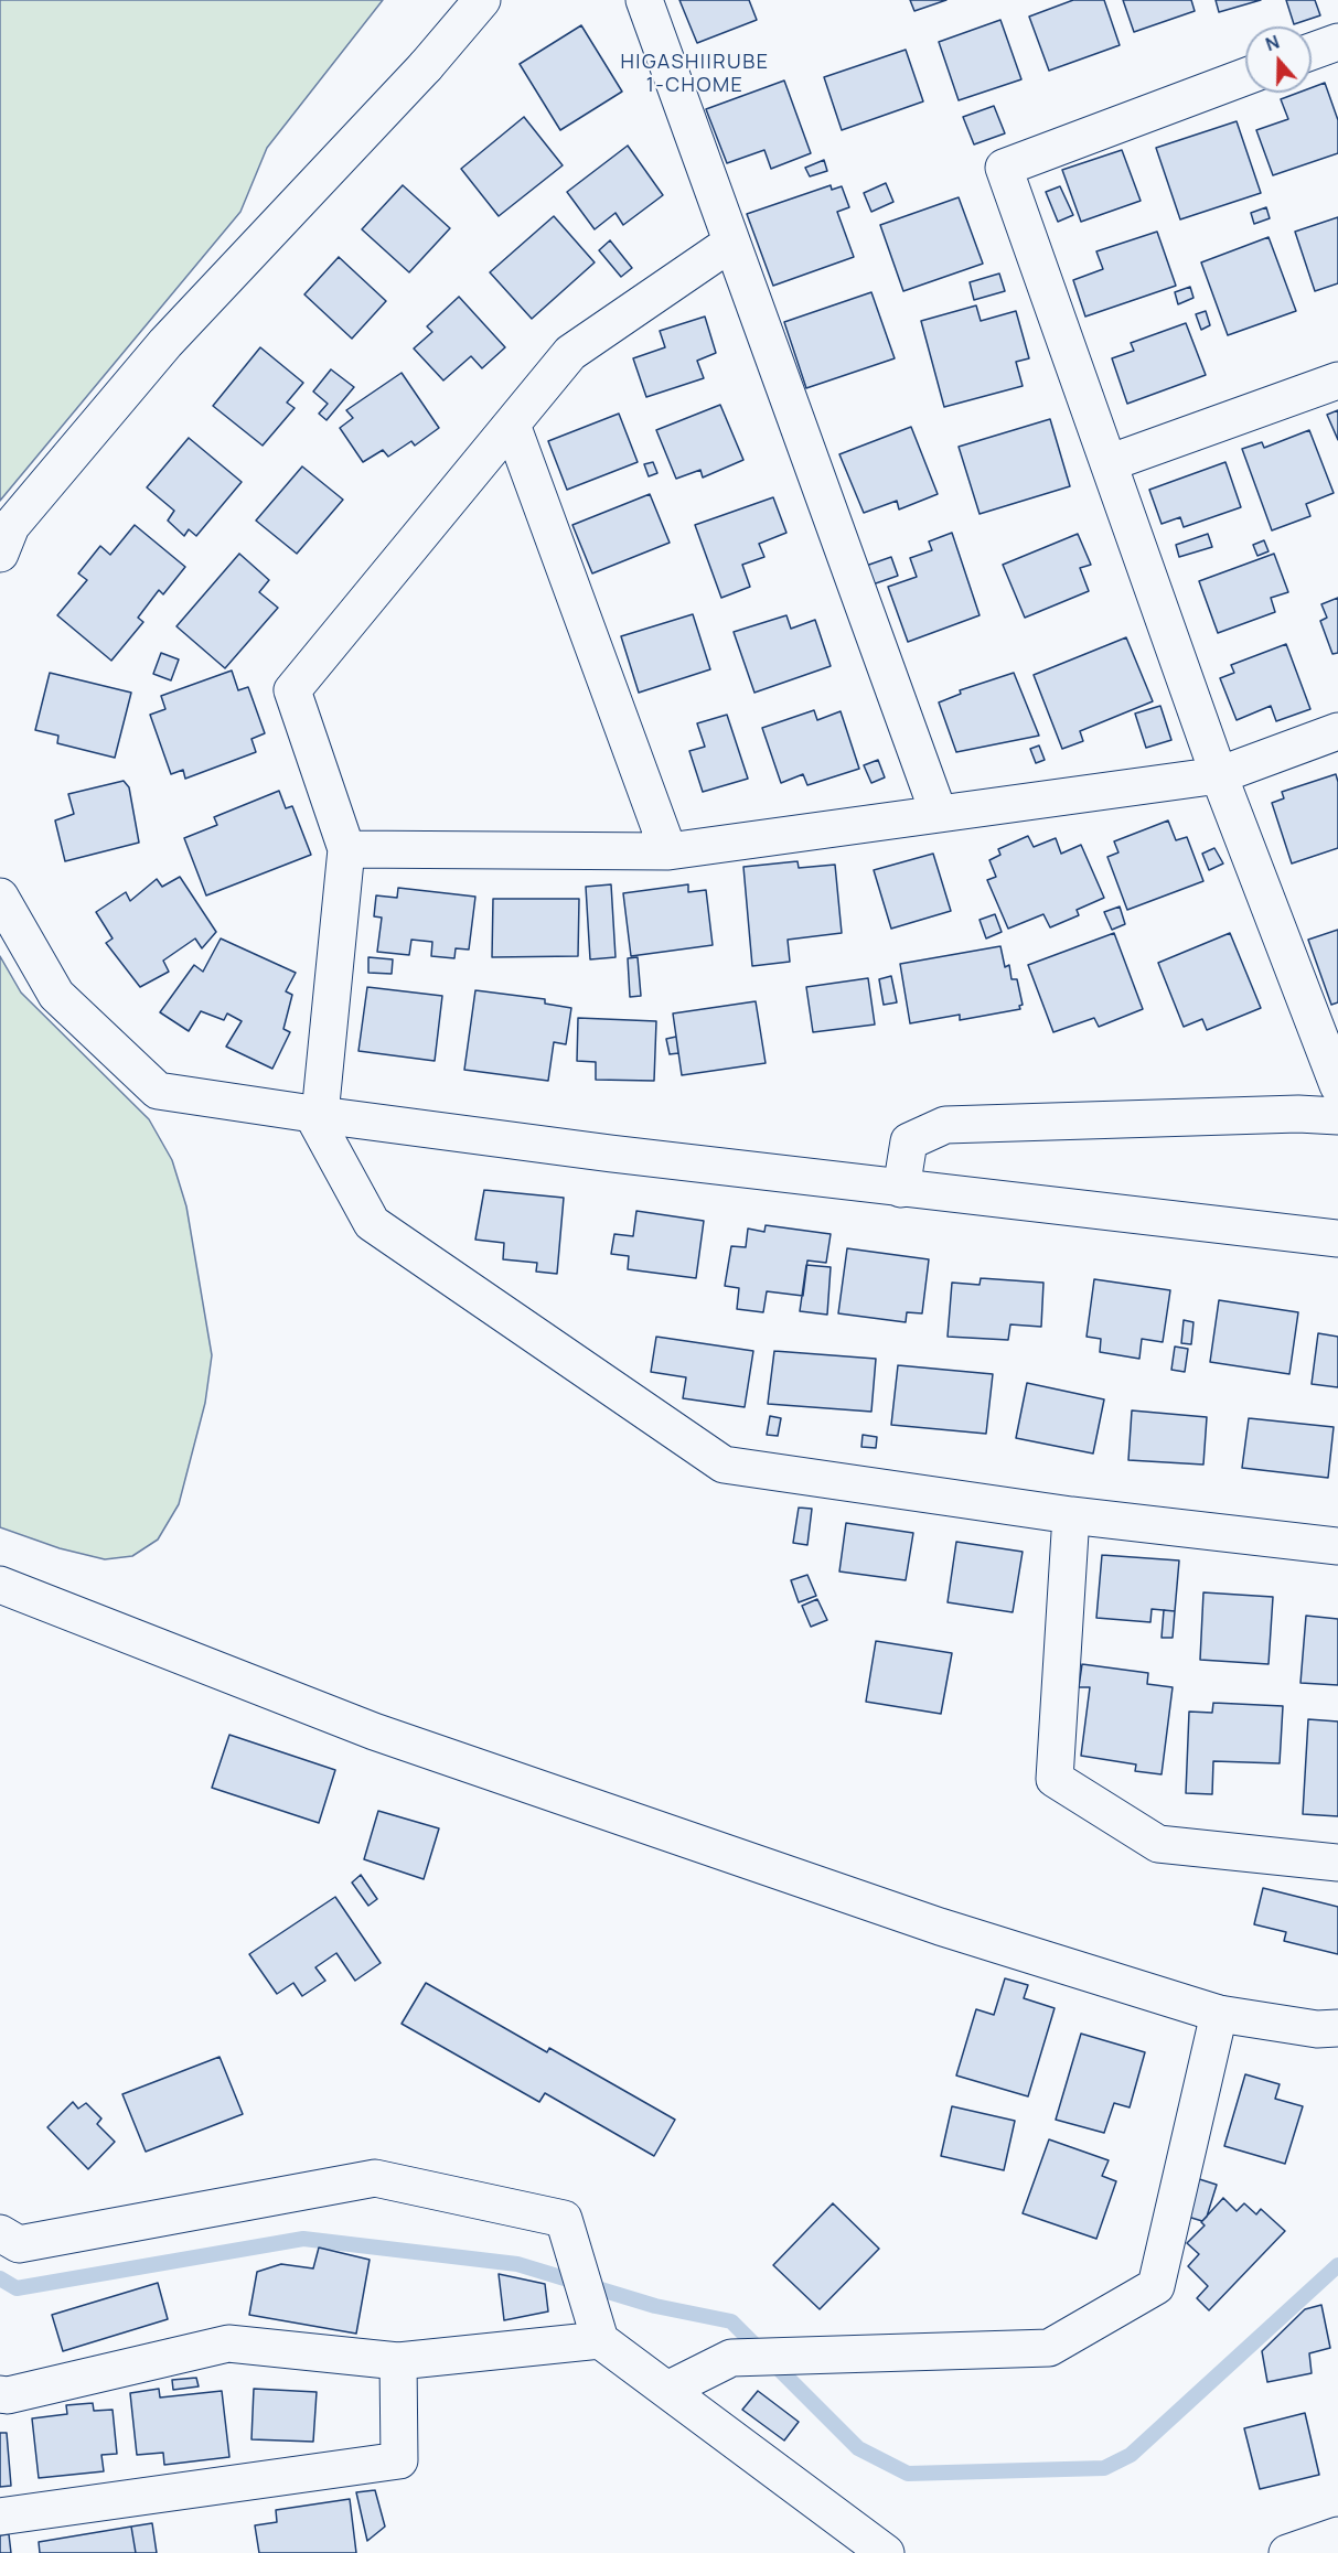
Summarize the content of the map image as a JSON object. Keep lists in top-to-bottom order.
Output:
{
  "districts": ["HIGASHIIRUBE 1-CHOME"],
  "north": "top"
}
